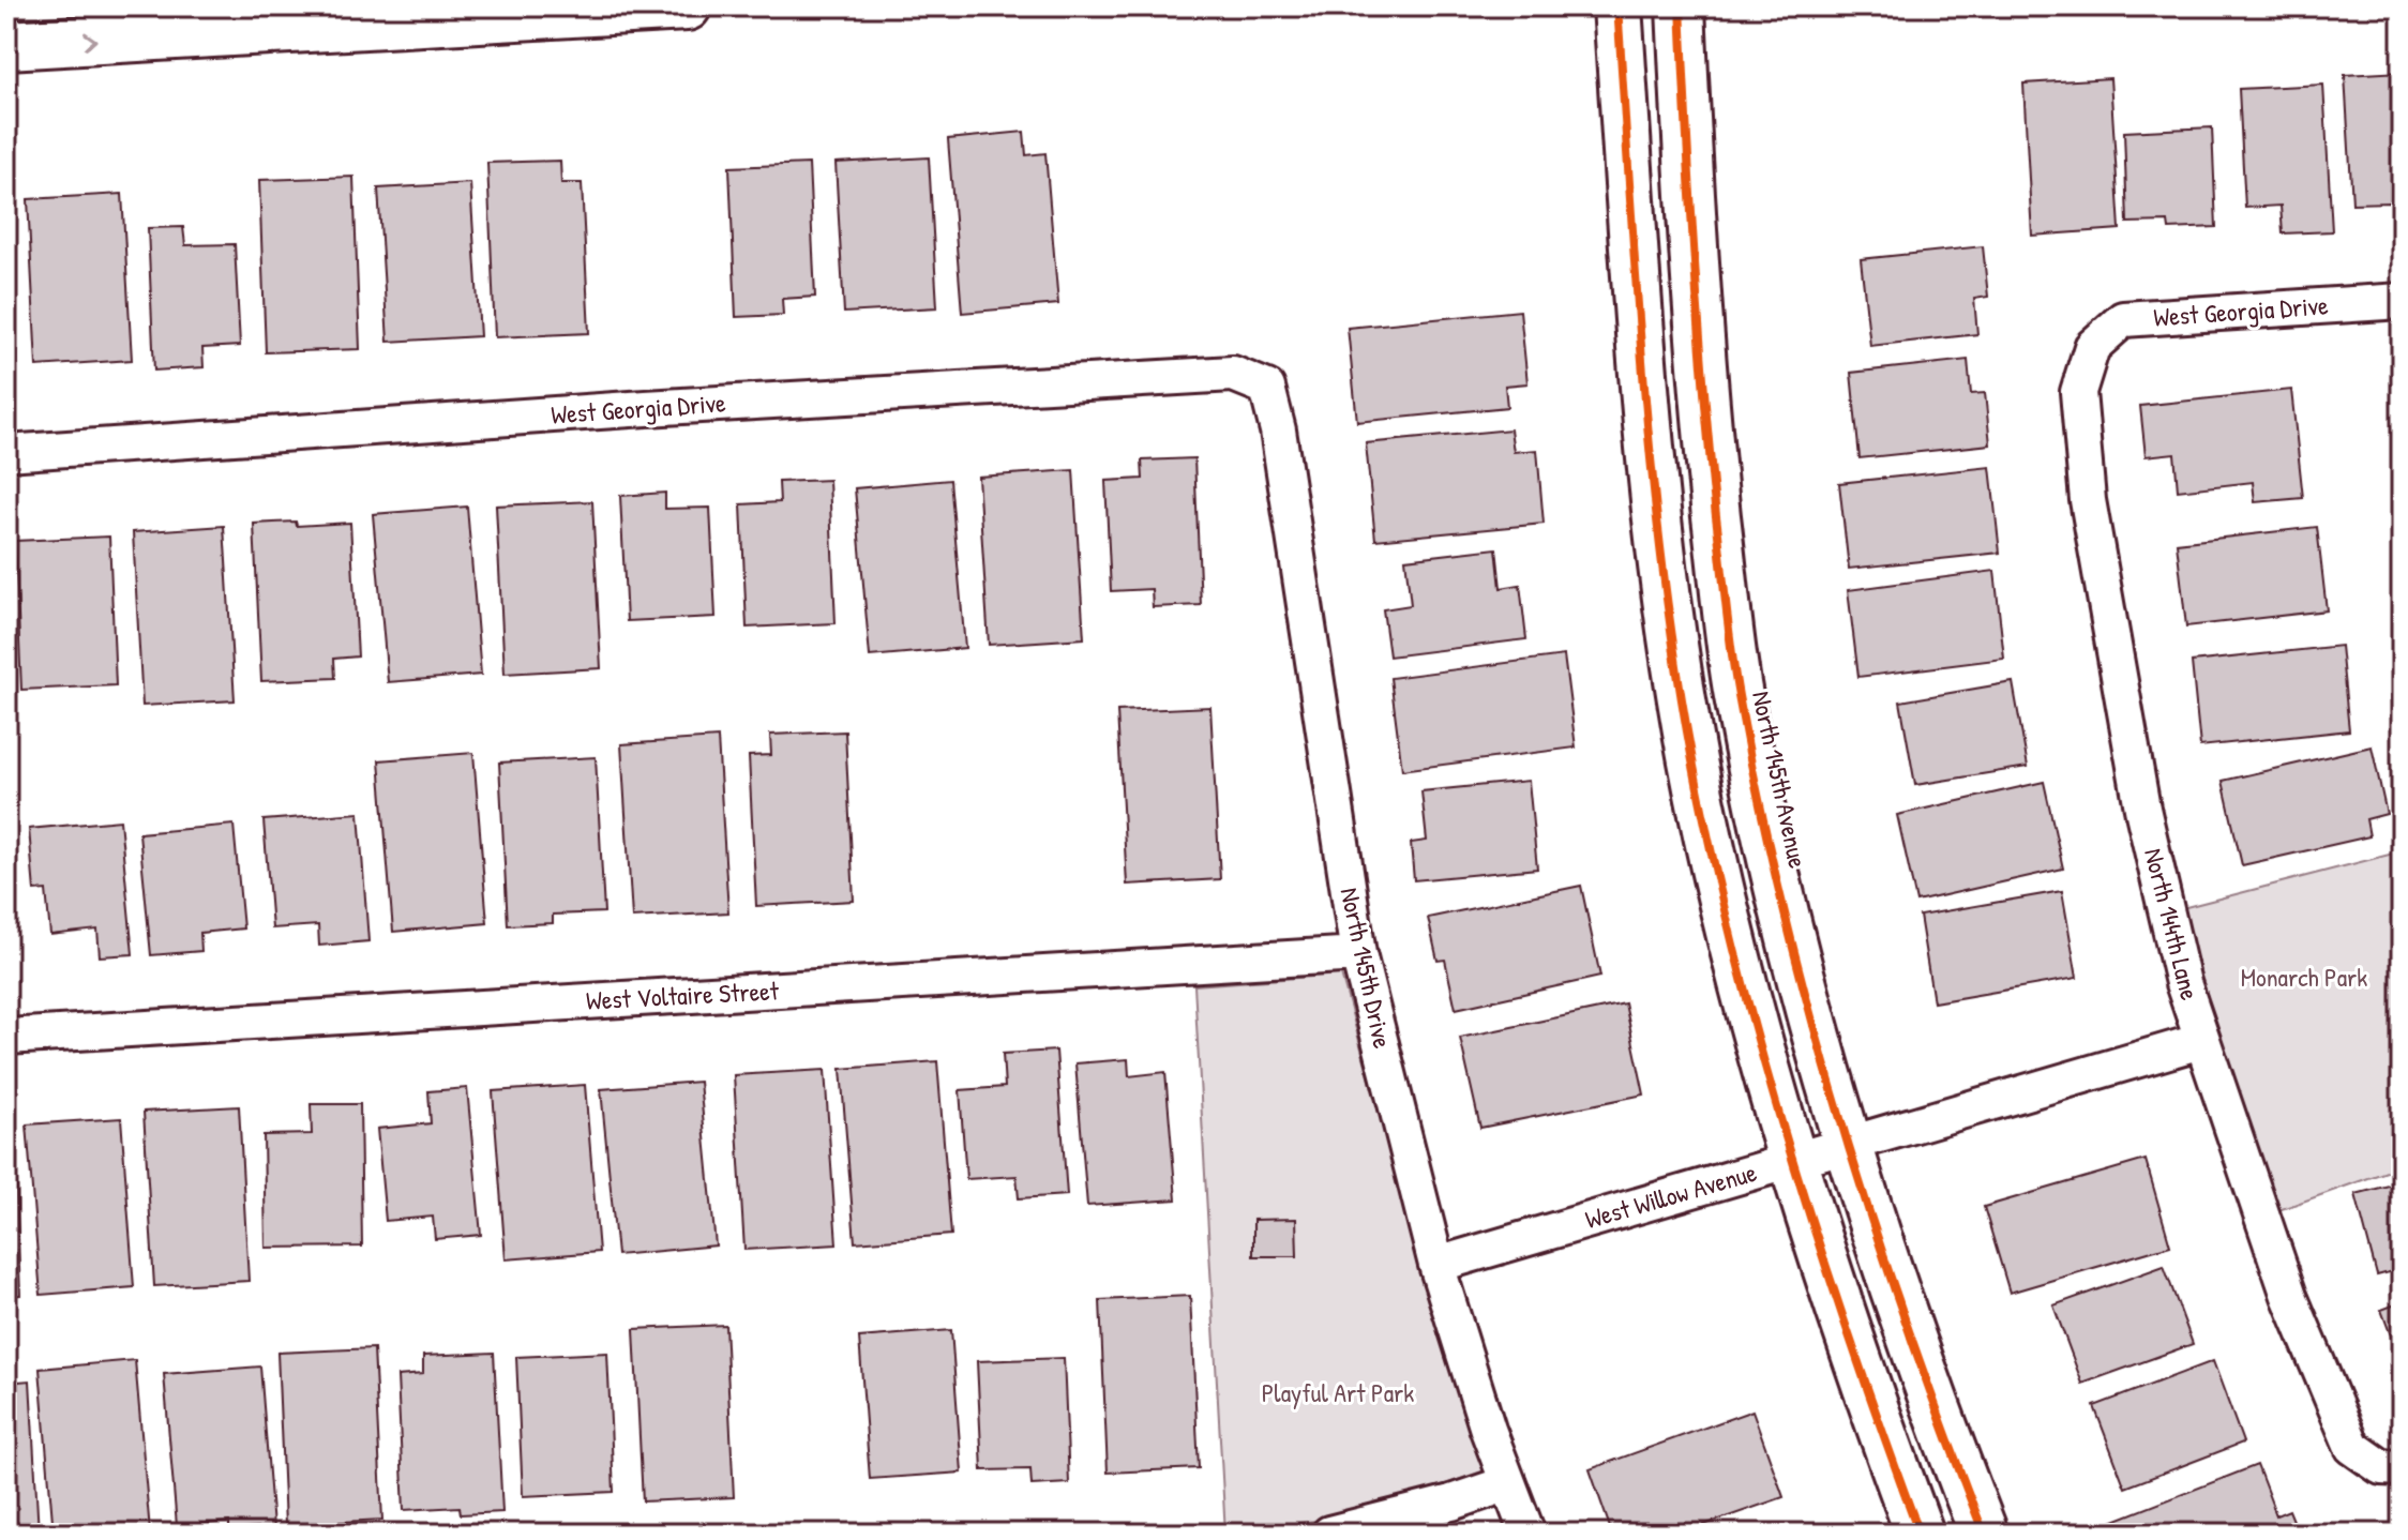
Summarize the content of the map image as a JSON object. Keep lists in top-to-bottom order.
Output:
{
  "streets": {
    "street": [
      "West Georgia Drive",
      "North 145th Avenue",
      "North 144th Lane",
      "North 145th Drive",
      "West Voltaire Street",
      "West Willow Avenue"
    ]
  },
  "crossings": [
    ["West Georgia Drive", "North 144th Lane"],
    ["West Georgia Drive", "North 145th Drive"],
    ["North 145th Avenue", "West Willow Avenue"],
    ["North 144th Lane", "West Willow Avenue"],
    ["North 145th Drive", "West Voltaire Street"],
    ["North 145th Drive", "West Willow Avenue"]
  ],
  "parks": ["Monarch Park", "Playful Art Park"]
}
